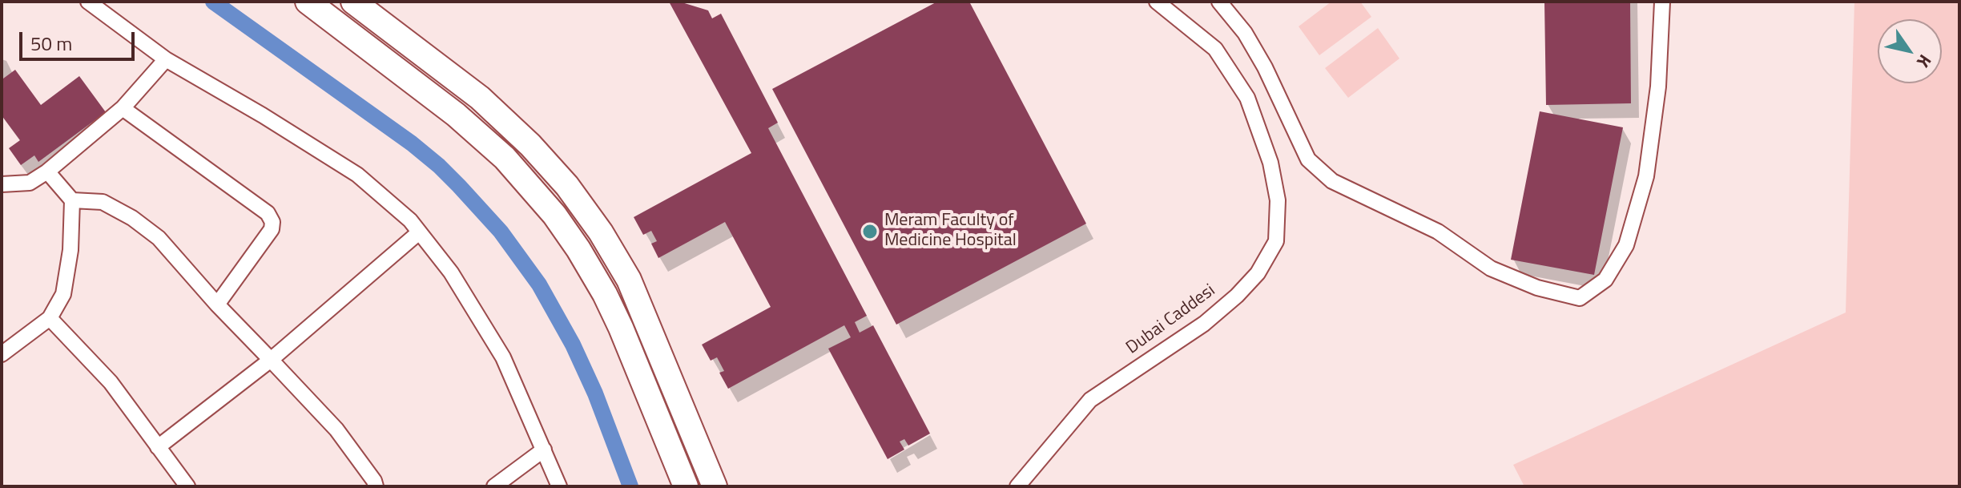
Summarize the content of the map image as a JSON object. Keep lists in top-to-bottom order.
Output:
{
  "streets": {
    "street": ["Dubai Caddesi"]
  },
  "places": ["Meram Faculty of Medicine Hospital"],
  "scale_bar": "50 m",
  "north": "bottom right"
}
